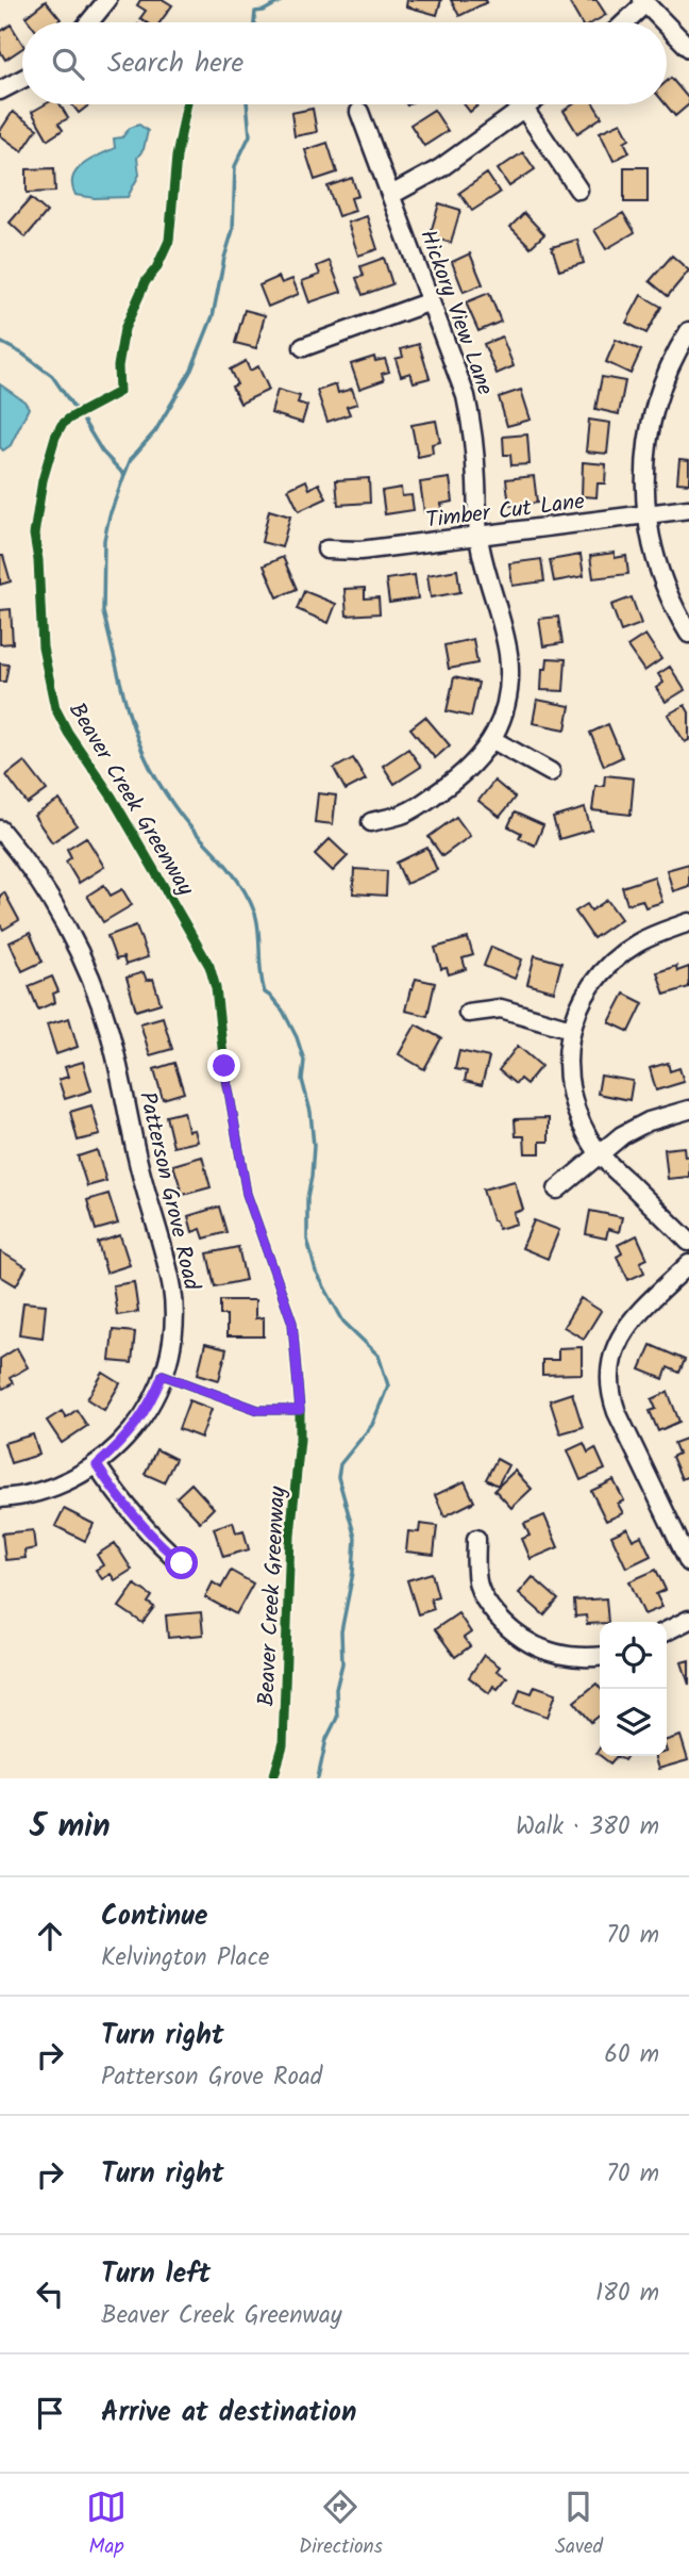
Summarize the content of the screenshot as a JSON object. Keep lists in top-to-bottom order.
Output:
{
  "streets": {
    "street": ["Hickory View Lane", "Timber Cut Lane", "Patterson Grove Road"],
    "cycle path": ["Beaver Creek Greenway"]
  },
  "crossings": [
    ["Hickory View Lane", "Timber Cut Lane"]
  ],
  "page": {
    "search": "Search here",
    "heading": ["5 min", "Walk · 380 m"],
    "list": [
      ["Continue", "Kelvington Place", "70 m"],
      ["Turn right", "Patterson Grove Road", "60 m"],
      ["Turn right", "70 m"],
      ["Turn left", "Beaver Creek Greenway", "180 m"],
      "Arrive at destination"
    ],
    "nav": ["Map", "Directions", "Saved"]
  }
}
